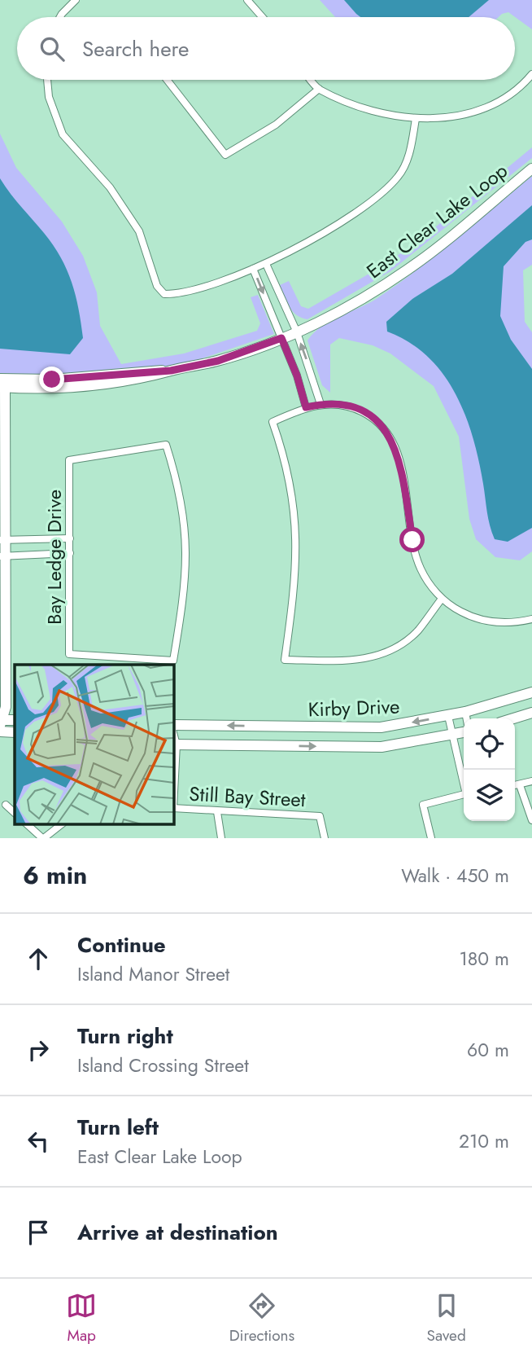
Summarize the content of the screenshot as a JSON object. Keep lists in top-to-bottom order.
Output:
{
  "streets": {
    "street": [
      "East Clear Lake Loop",
      "Bay Ledge Drive",
      "Kirby Drive",
      "Still Bay Street"
    ]
  },
  "page": {
    "search": "Search here",
    "heading": ["6 min", "Walk · 450 m"],
    "list": [
      ["Continue", "Island Manor Street", "180 m"],
      ["Turn right", "Island Crossing Street", "60 m"],
      ["Turn left", "East Clear Lake Loop", "210 m"],
      "Arrive at destination"
    ],
    "nav": ["Map", "Directions", "Saved"]
  }
}
